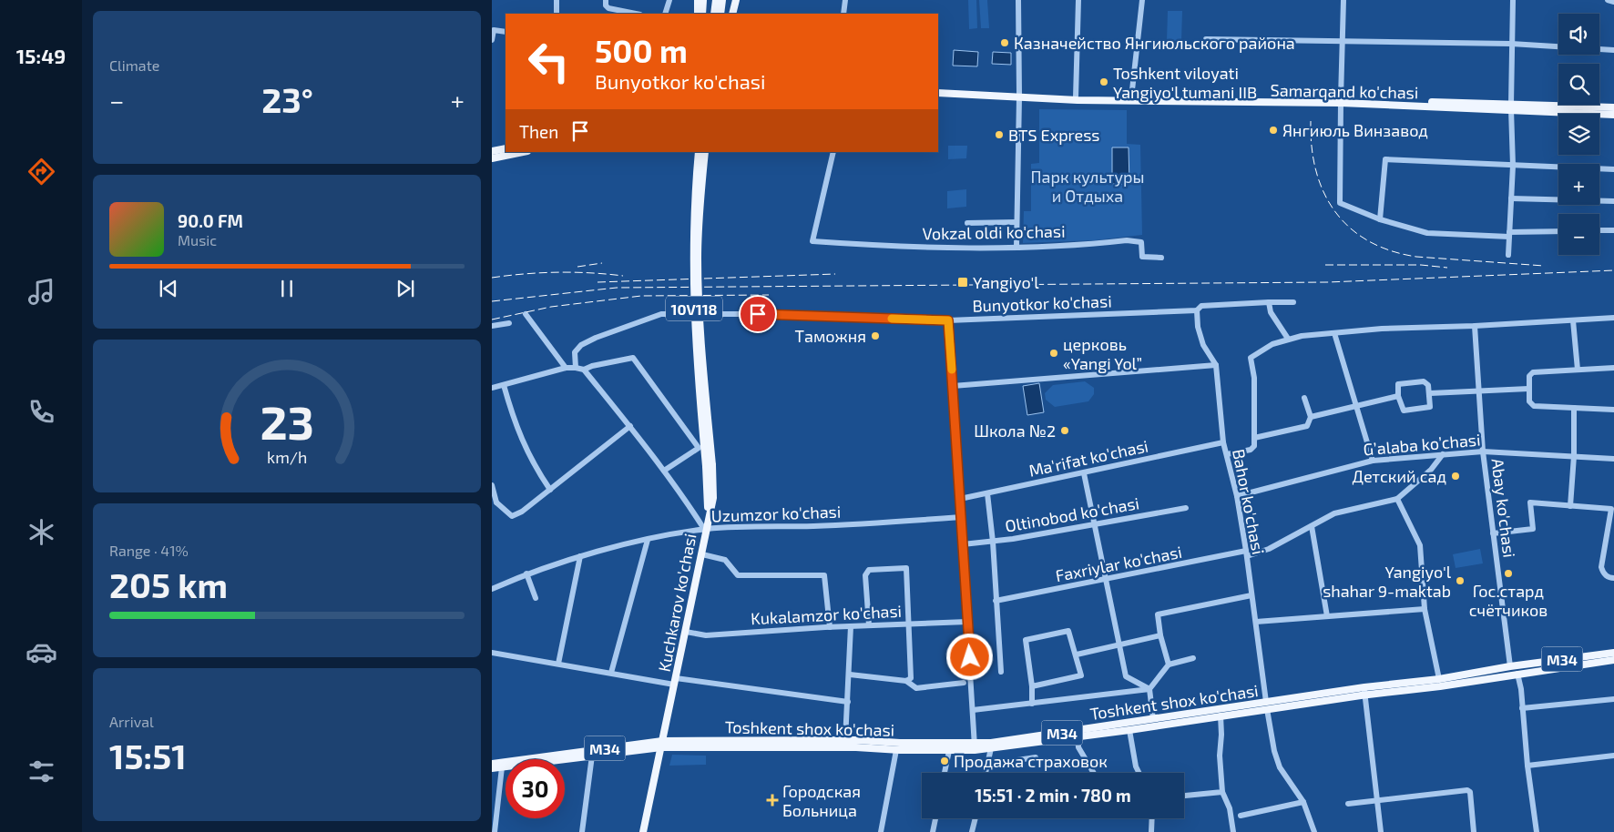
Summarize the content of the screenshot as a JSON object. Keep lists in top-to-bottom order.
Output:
{
  "streets": {
    "main road": [
      "Samarqand ko'chasi",
      "10V118",
      "Kuchkarov ko'chasi",
      "M34",
      "Toshkent shox ko'chasi"
    ],
    "street": [
      "Vokzal oldi ko'chasi",
      "Bunyotkor ko'chasi",
      "G’alaba ko’chasi",
      "Ma'rifat ko'chasi",
      "Bahor ko'chasi",
      "Abay ko'chasi",
      "Uzumzor ko'chasi",
      "Oltinobod ko'chasi",
      "Faxriylar ko'chasi",
      "Kukalamzor ko'chasi"
    ]
  },
  "crossings": [
    ["Bunyotkor ko'chasi", "Bahor ko'chasi"],
    ["10V118", "Uzumzor ko'chasi"],
    ["10V118", "Kuchkarov ko'chasi"],
    ["G’alaba ko’chasi", "Bahor ko'chasi"],
    ["G’alaba ko’chasi", "Abay ko'chasi"],
    ["Ma'rifat ko'chasi", "Bahor ko'chasi"],
    ["Bahor ko'chasi", "Faxriylar ko'chasi"],
    ["Bahor ko'chasi", "Toshkent shox ko'chasi"],
    ["Abay ko'chasi", "Toshkent shox ko'chasi"],
    ["Uzumzor ko'chasi", "Kuchkarov ko'chasi"],
    ["Kuchkarov ko'chasi", "Kukalamzor ko'chasi"],
    ["Kuchkarov ko'chasi", "Toshkent shox ko'chasi"],
    ["M34", "Toshkent shox ko'chasi"]
  ],
  "parks": ["Парк культуры и Отдыха"],
  "places": {
    "other": [
      "Казначейство Янгиюльского района",
      "Toshkent viloyati Yangiyo'l tumani IIB",
      "Янгиюль Винзавод",
      "BTS Express",
      "Таможня",
      "церковь «Yangi Yol”",
      "Школа №2",
      "Детский сад",
      "Гос.стард счётчиков",
      "Yangiyo'l shahar 9-maktab",
      "Продажа страховок"
    ],
    "transit": ["Yangiyo'l"],
    "health": ["Городская Больница"]
  },
  "page": {
    "tabs": "15:49",
    "tile": [
      "Climate",
      ["Range · 41%", "205 km"],
      ["Arrival", "15:51"]
    ],
    "map_buttons": ["+", "−"],
    "turn": ["500 m", "Bunyotkor ko'chasi"],
    "heat": ["−", "23°", "+"],
    "then": "Then",
    "song": ["90.0 FM", "Music"],
    "limit": "30",
    "trip": "15:51 · 2 min · 780 m",
    "gauge": ["23", "km/h"]
  }
}
